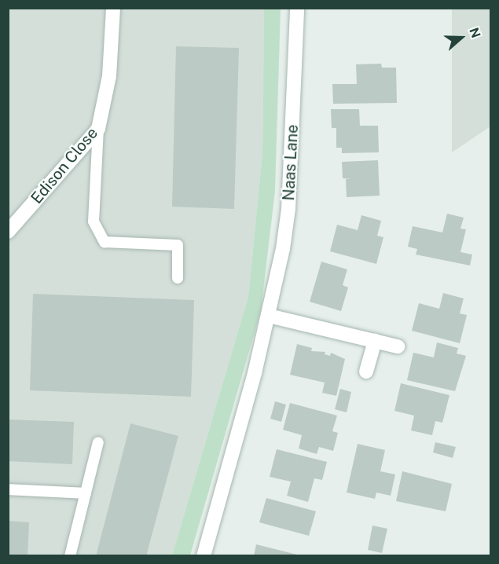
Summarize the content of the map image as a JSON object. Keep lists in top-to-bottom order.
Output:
{
  "streets": {
    "street": ["Naas Lane", "Edison Close"]
  },
  "north": "right"
}
